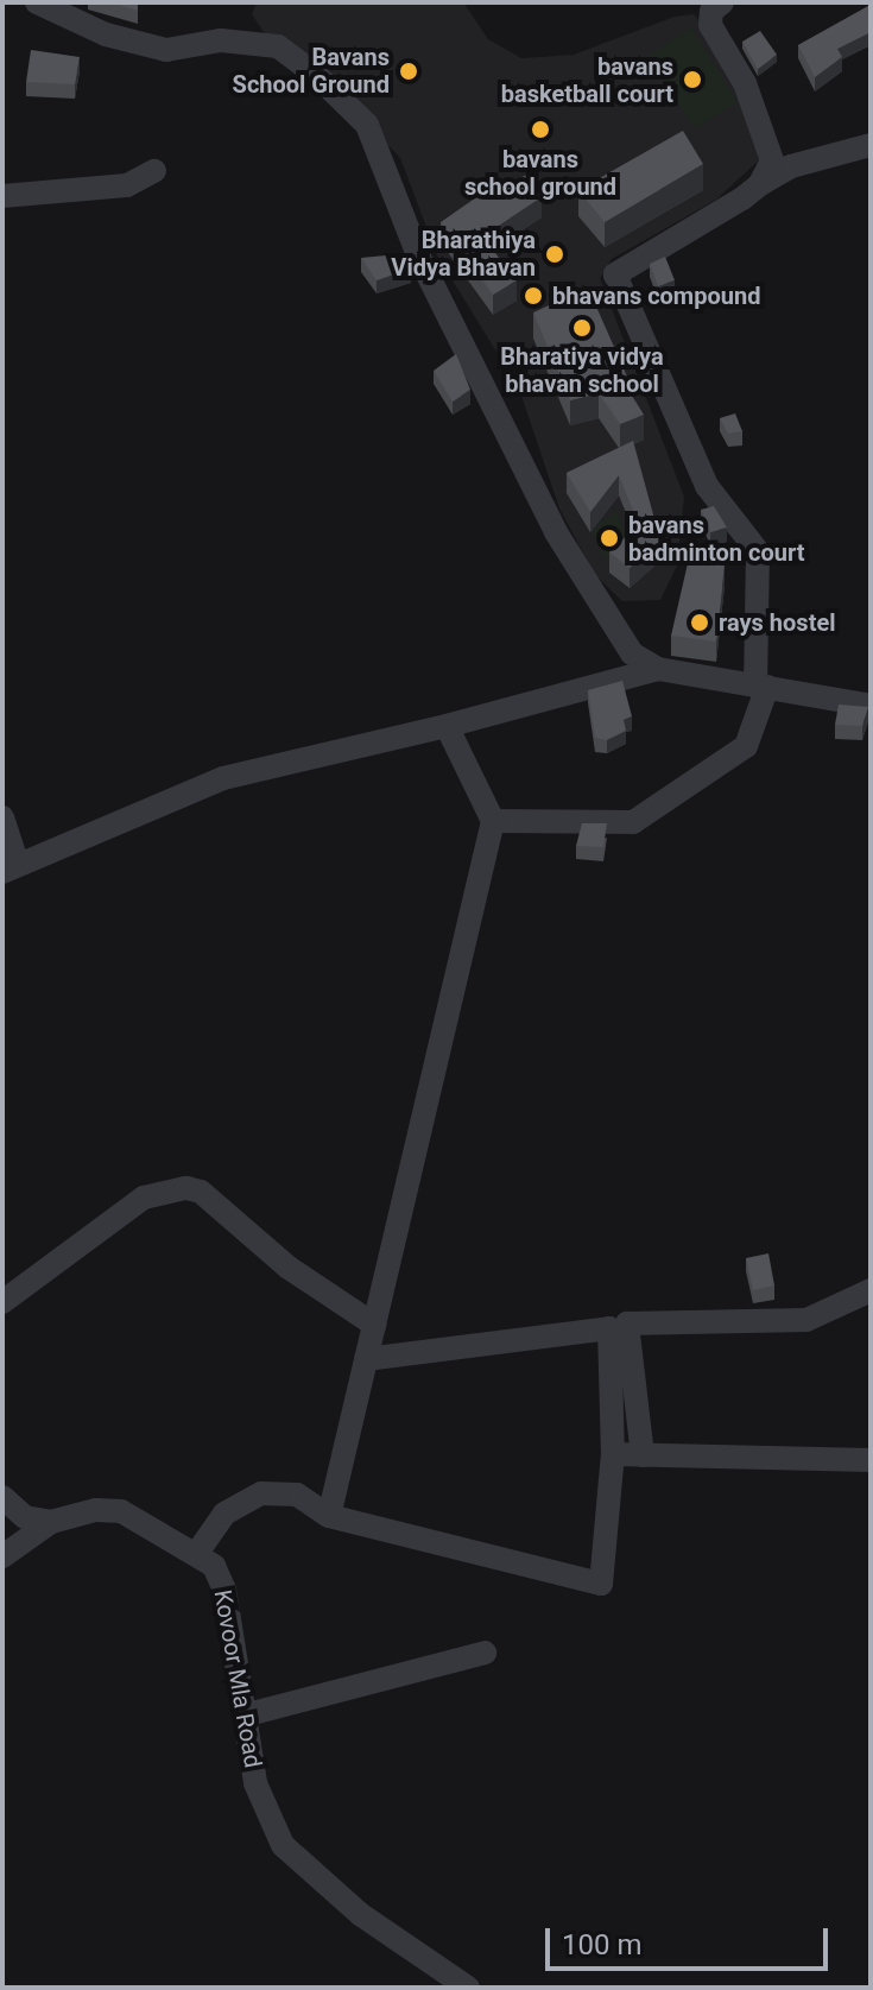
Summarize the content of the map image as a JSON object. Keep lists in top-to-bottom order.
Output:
{
  "streets": {
    "street": ["Kovoor Mla Road"]
  },
  "places": [
    "Bavans School Ground",
    "bavans basketball court",
    "bavans school ground",
    "Bharathiya Vidya Bhavan",
    "bhavans compound",
    "Bharatiya vidya bhavan school",
    "bavans badminton court",
    "rays hostel"
  ],
  "scale_bar": "100 m"
}
